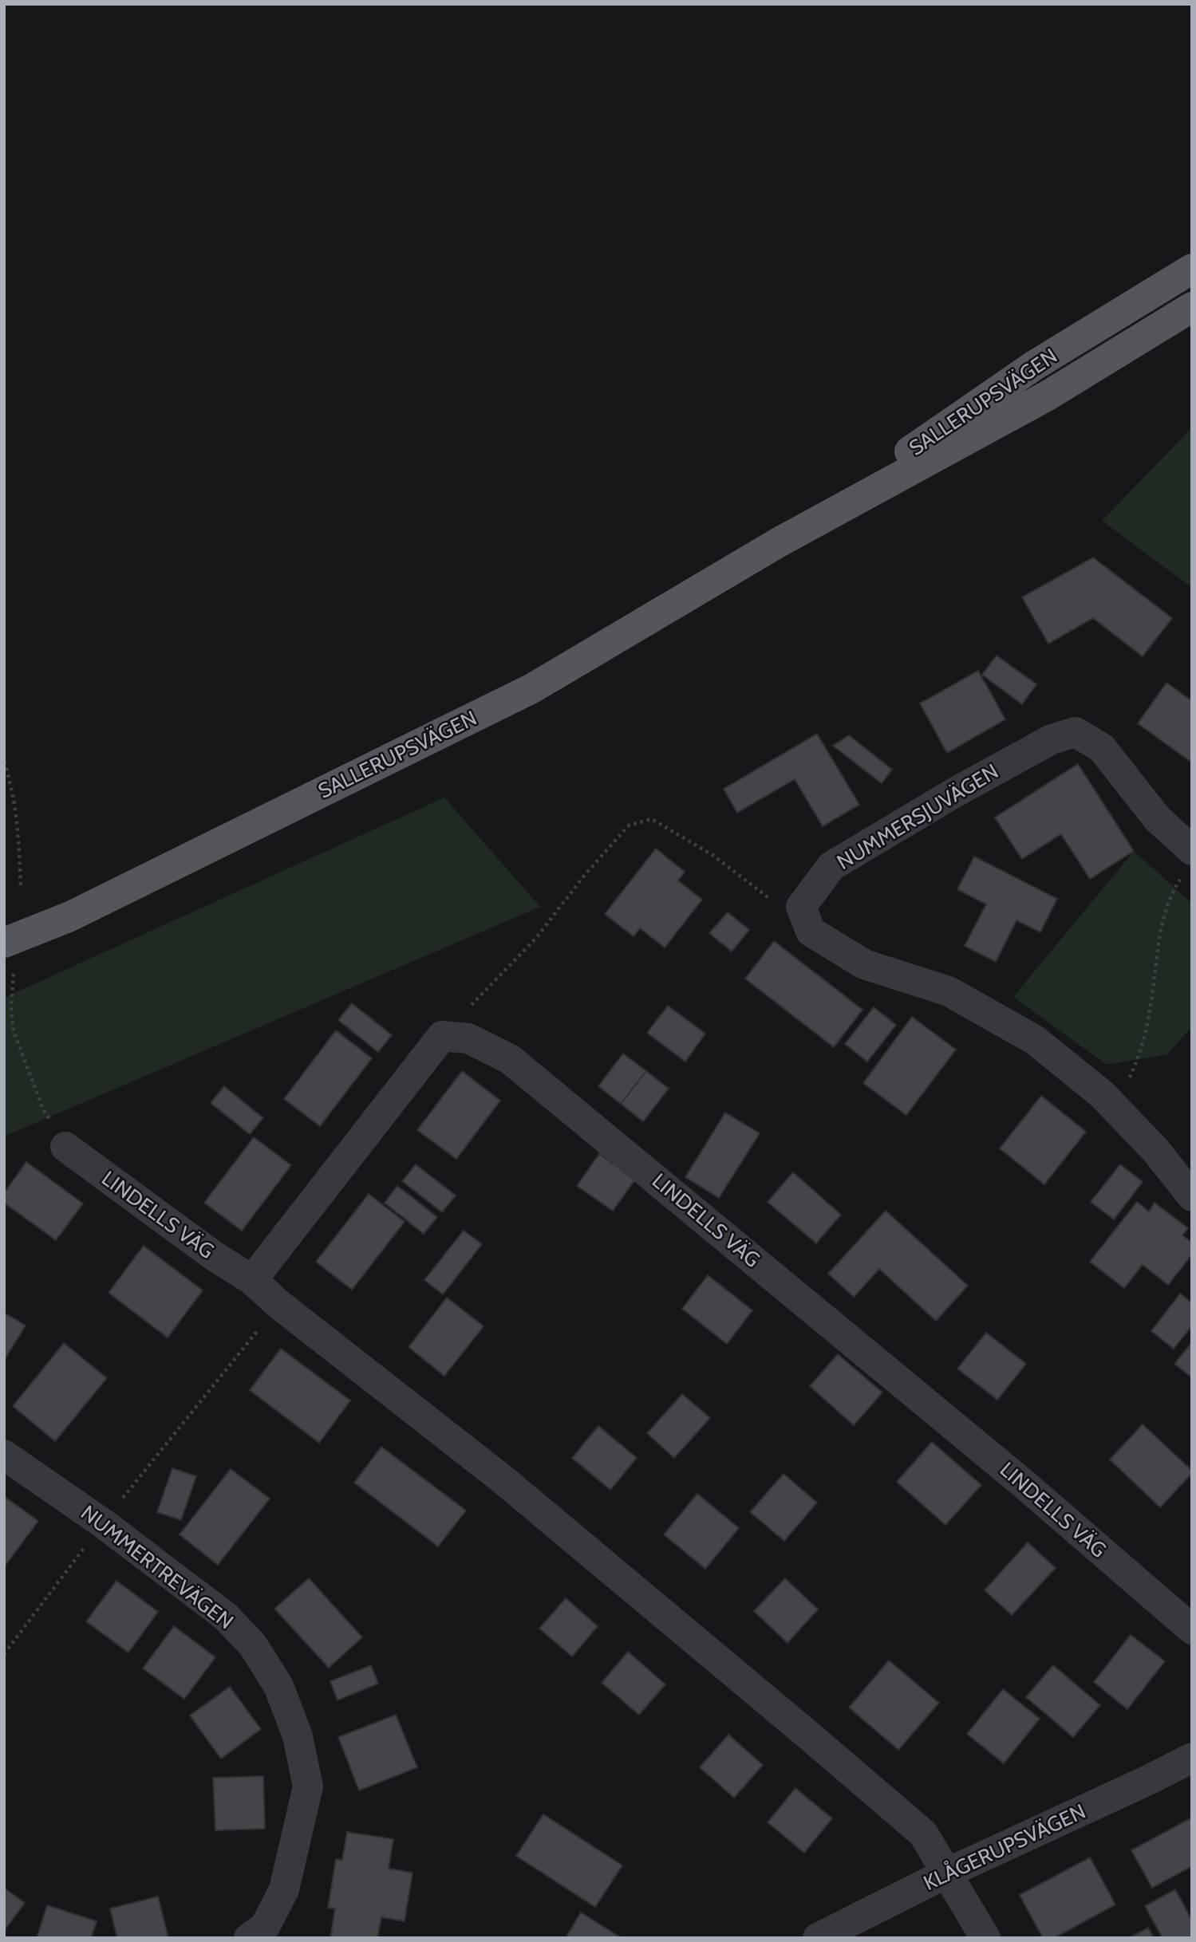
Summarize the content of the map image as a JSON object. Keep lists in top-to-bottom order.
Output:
{
  "streets": {
    "main road": ["SALLERUPSVÄGEN"],
    "street": [
      "NUMMERSJUVÄGEN",
      "LINDELLS VÄG",
      "NUMMERTREVÄGEN",
      "KLÅGERUPSVÄGEN"
    ]
  },
  "crossings": [
    ["LINDELLS VÄG", "KLÅGERUPSVÄGEN"]
  ]
}
